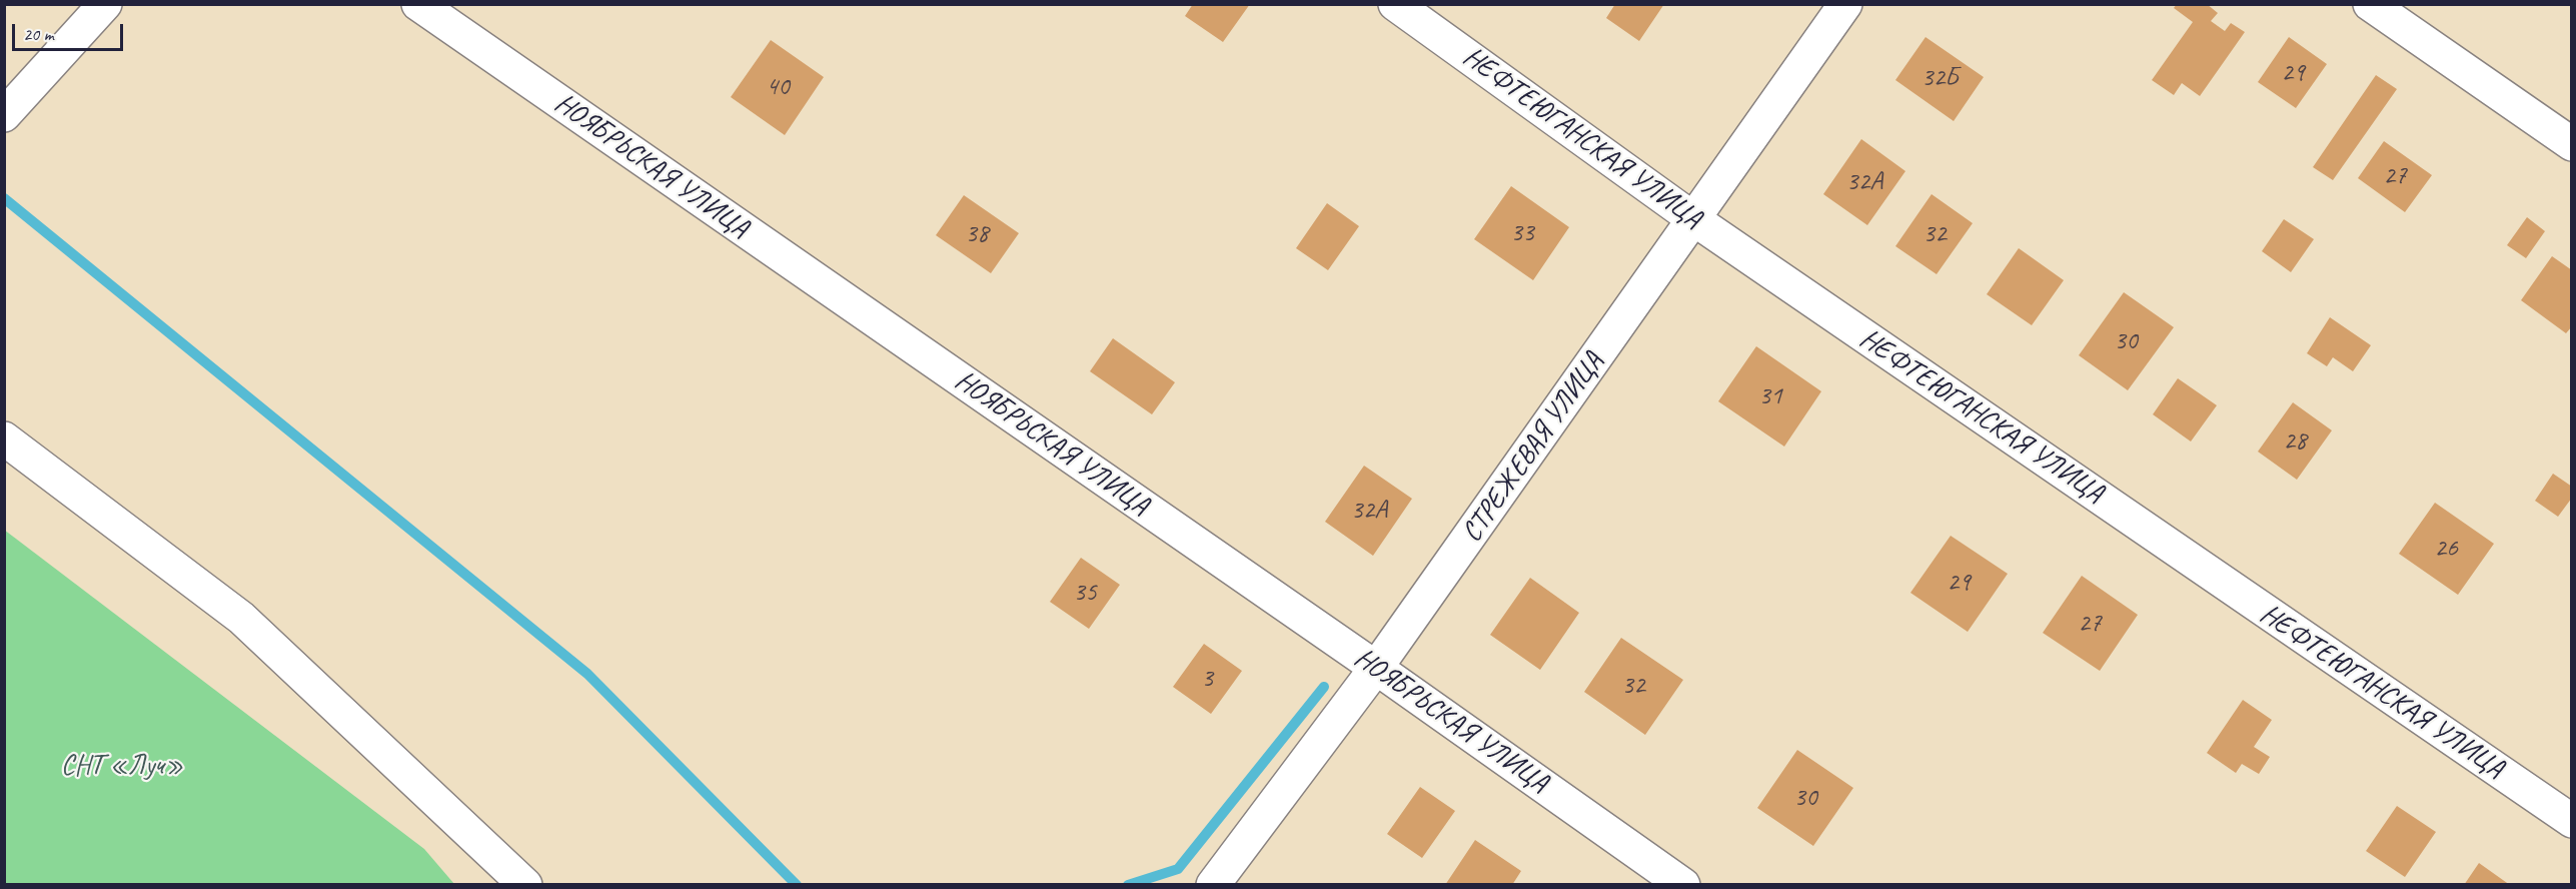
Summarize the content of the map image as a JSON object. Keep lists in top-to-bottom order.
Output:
{
  "streets": {
    "street": ["НЕФТЕЮГАНСКАЯ УЛИЦА", "НОЯБРЬСКАЯ УЛИЦА", "СТРЕЖЕВАЯ УЛИЦА"]
  },
  "crossings": [
    ["НЕФТЕЮГАНСКАЯ УЛИЦА", "СТРЕЖЕВАЯ УЛИЦА"],
    ["НОЯБРЬСКАЯ УЛИЦА", "СТРЕЖЕВАЯ УЛИЦА"]
  ],
  "parks": ["СНТ «Луч»"],
  "house_numbers": [
    "29",
    "32Б",
    "40",
    "27",
    "32А",
    "33",
    "38",
    "32",
    "30",
    "31",
    "28",
    "32А",
    "26",
    "29",
    "35",
    "27",
    "3",
    "32",
    "30"
  ],
  "scale_bar": "20 m"
}
